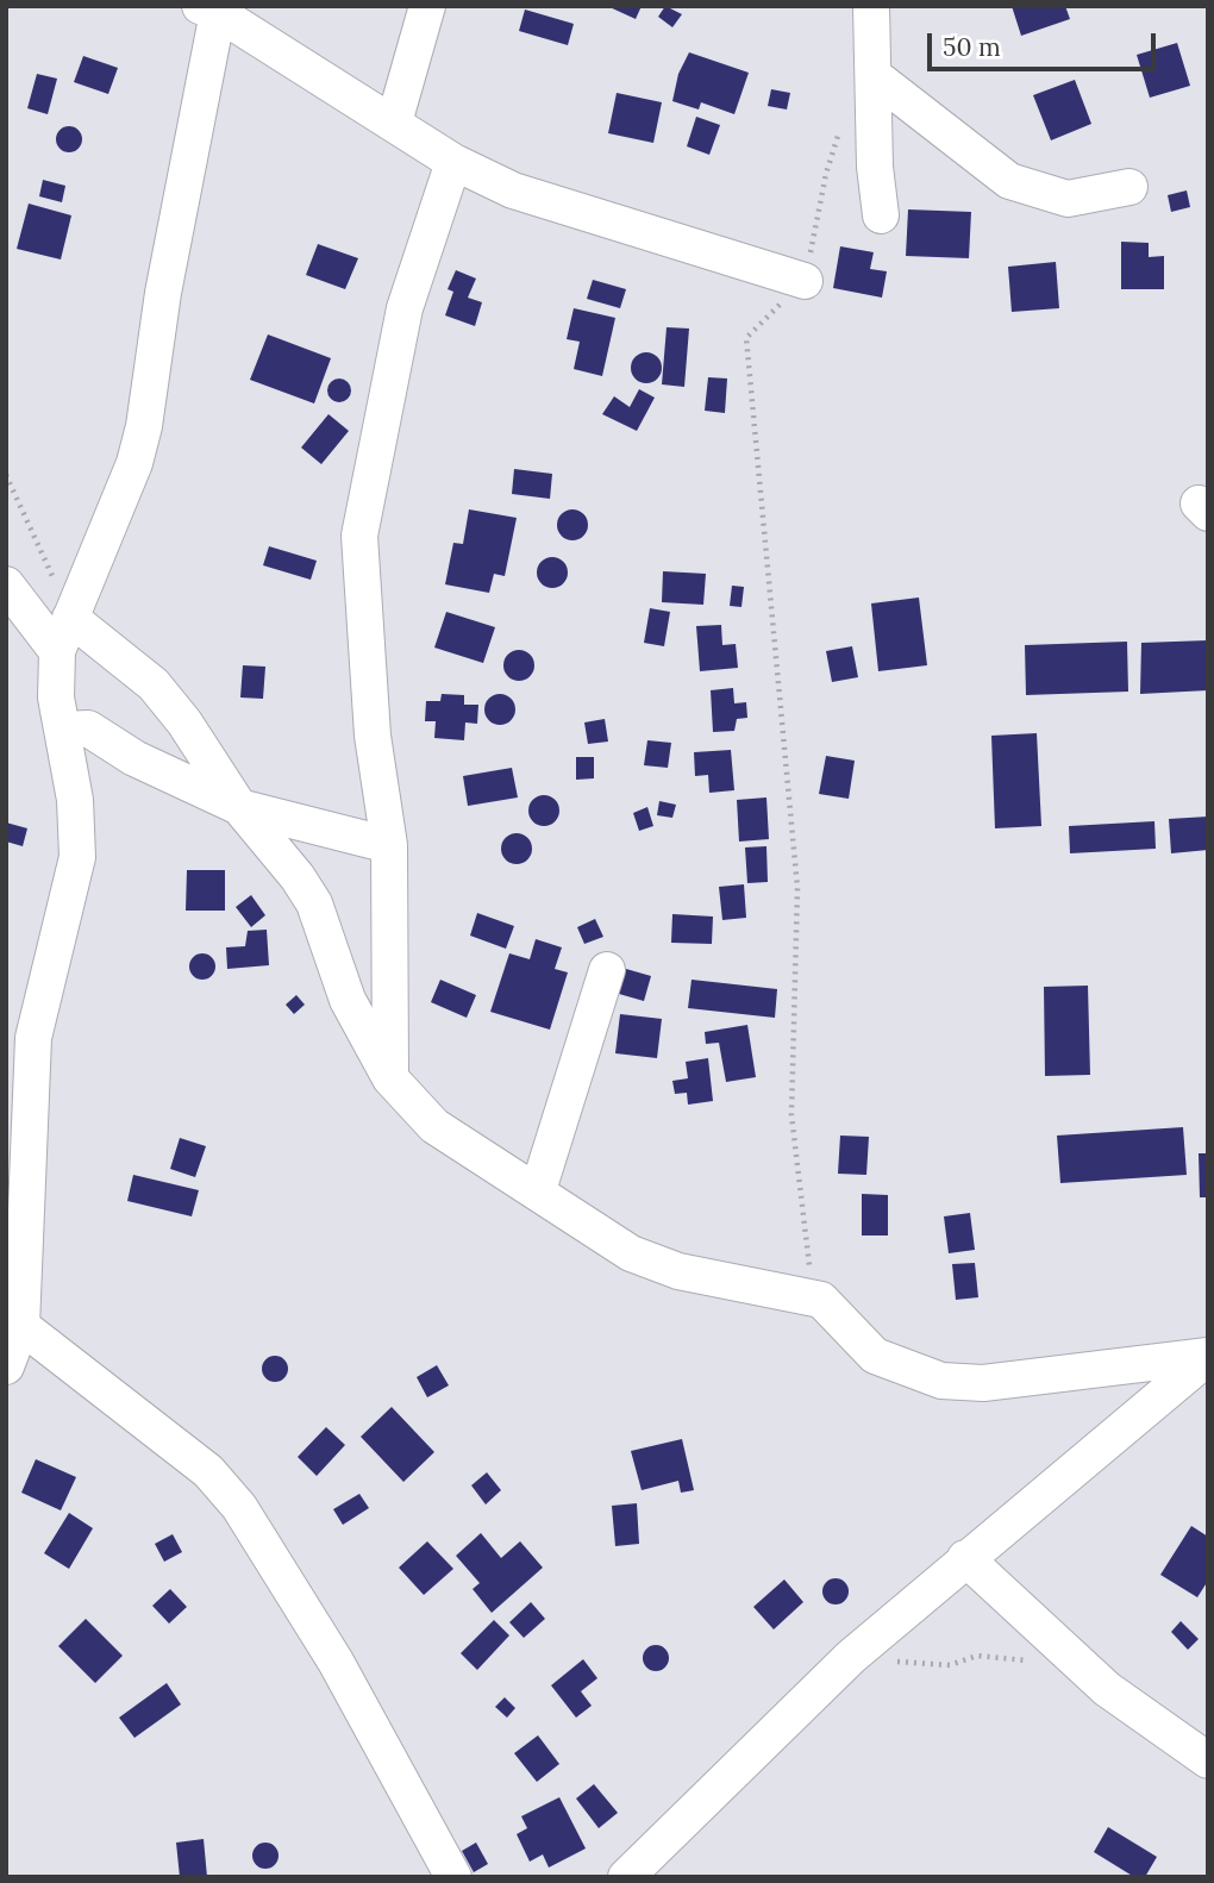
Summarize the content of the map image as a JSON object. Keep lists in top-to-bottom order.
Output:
{
  "scale_bar": "50 m"
}
